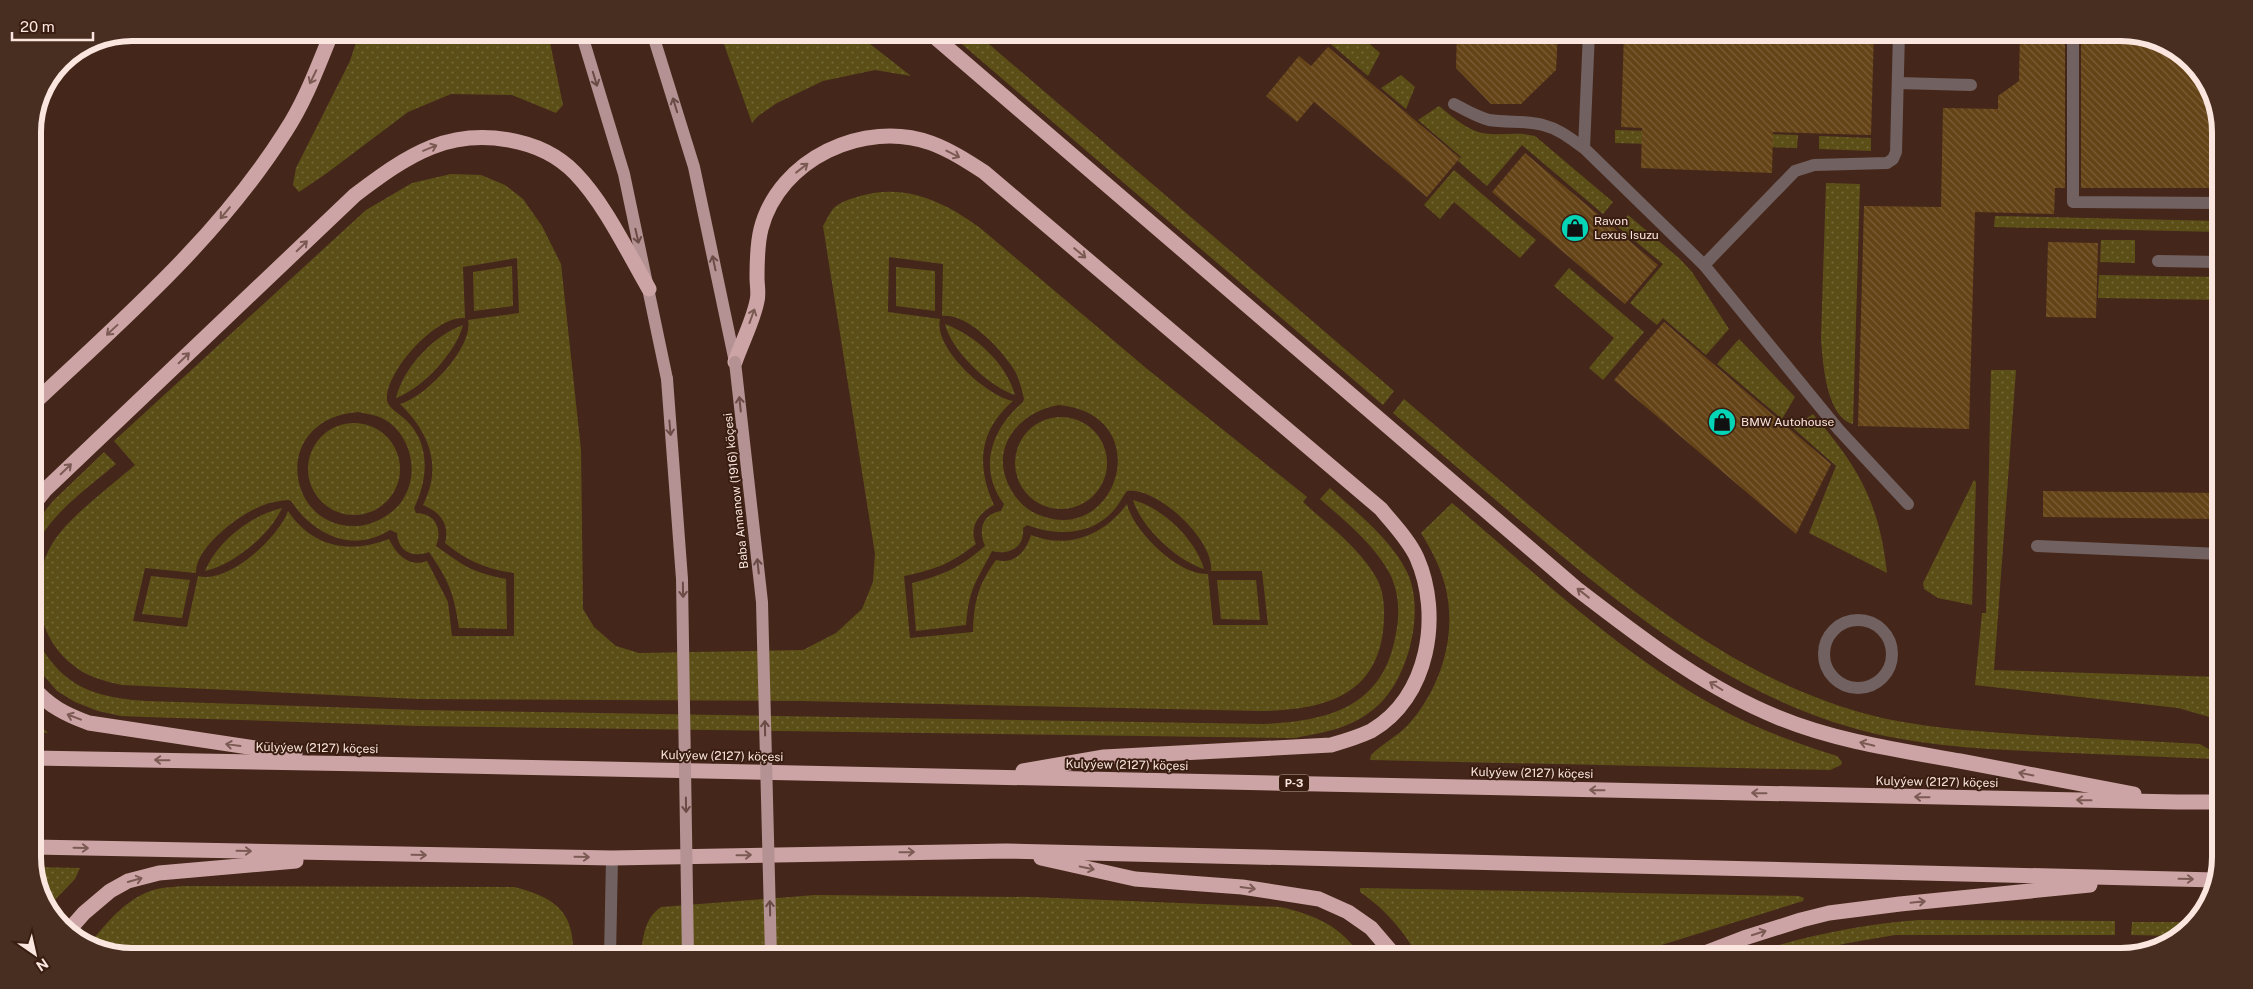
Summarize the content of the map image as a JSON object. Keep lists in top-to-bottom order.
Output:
{
  "streets": {
    "highway": ["Kulyýew (2127) köçesi", "P-3"],
    "main road": ["Baba Annanow (1916) köçesi"]
  },
  "places": {
    "shop": ["Ravon Lexus Isuzu", "BMW Autohouse"]
  },
  "scale_bar": "20 m",
  "north": "bottom right"
}
